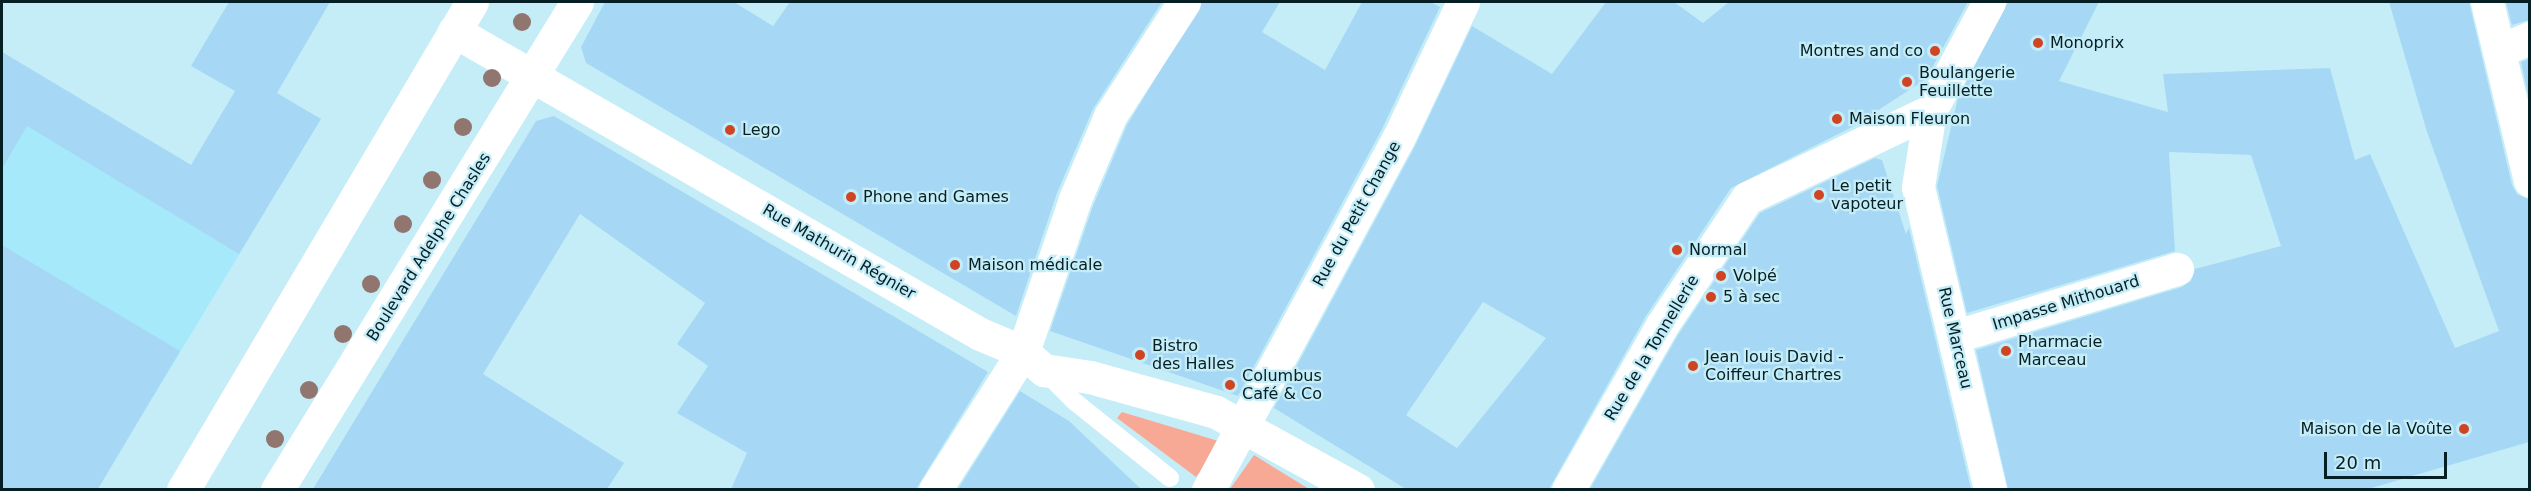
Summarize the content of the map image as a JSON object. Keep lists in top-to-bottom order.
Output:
{
  "streets": {
    "street": [
      "Rue du Petit Change",
      "Boulevard Adelphe Chasles",
      "Rue Mathurin Régnier",
      "Impasse Mithouard",
      "Rue Marceau",
      "Rue de la Tonnellerie"
    ]
  },
  "crossings": [
    ["Rue du Petit Change", "Rue Mathurin Régnier"],
    ["Boulevard Adelphe Chasles", "Rue Mathurin Régnier"],
    ["Impasse Mithouard", "Rue Marceau"],
    ["Rue Marceau", "Rue de la Tonnellerie"]
  ],
  "places": [
    "Monoprix",
    "Montres and co",
    "Boulangerie Feuillette",
    "Maison Fleuron",
    "Lego",
    "Le petit vapoteur",
    "Phone and Games",
    "Normal",
    "Maison médicale",
    "Volpé",
    "5 à sec",
    "Pharmacie Marceau",
    "Bistro des Halles",
    "Jean louis David - Coiffeur Chartres",
    "Columbus Café & Co",
    "Maison de la Voûte"
  ],
  "scale_bar": "20 m"
}
